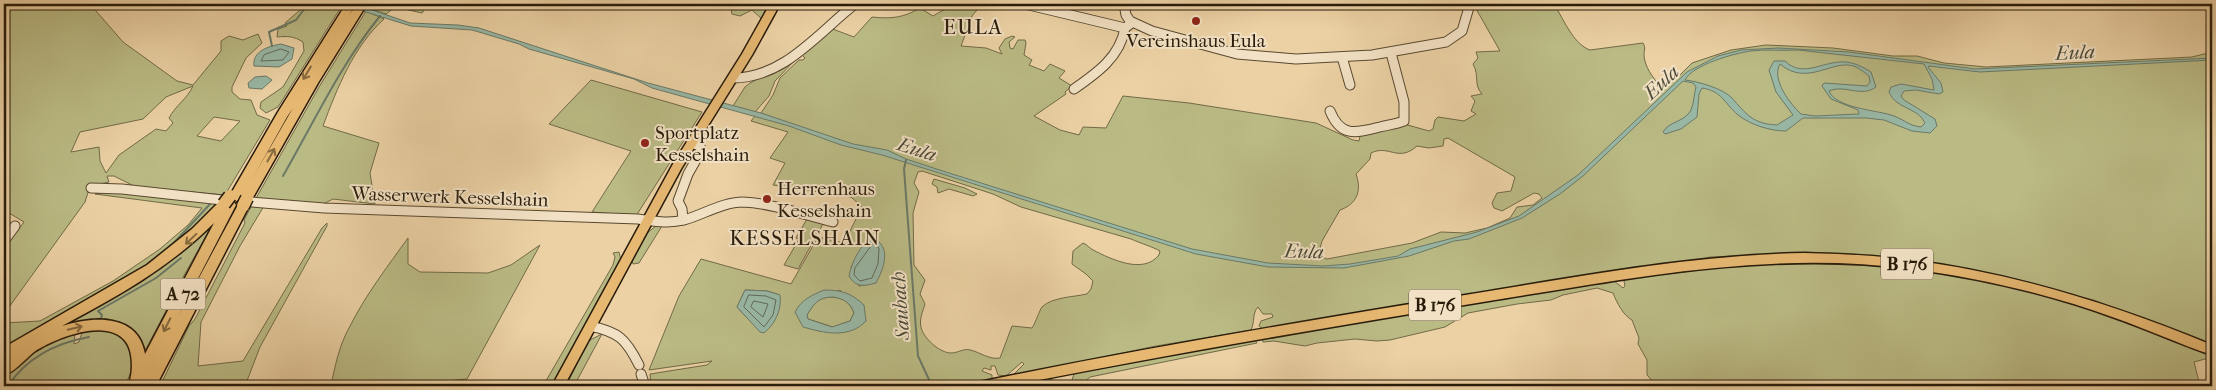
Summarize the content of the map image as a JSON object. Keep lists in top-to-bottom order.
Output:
{
  "streets": {
    "highway": ["A 72"],
    "main road": ["B 176"],
    "street": ["Wasserwerk Kesselshain"]
  },
  "crossings": [
    ["Wasserwerk Kesselshain", "A 72"]
  ],
  "districts": ["EULA", "KESSELSHAIN"],
  "water": ["Eula", "Saubach"],
  "places": ["Vereinshaus Eula", "Sportplatz Kesselshain", "Herrenhaus Kesselshain"]
}
